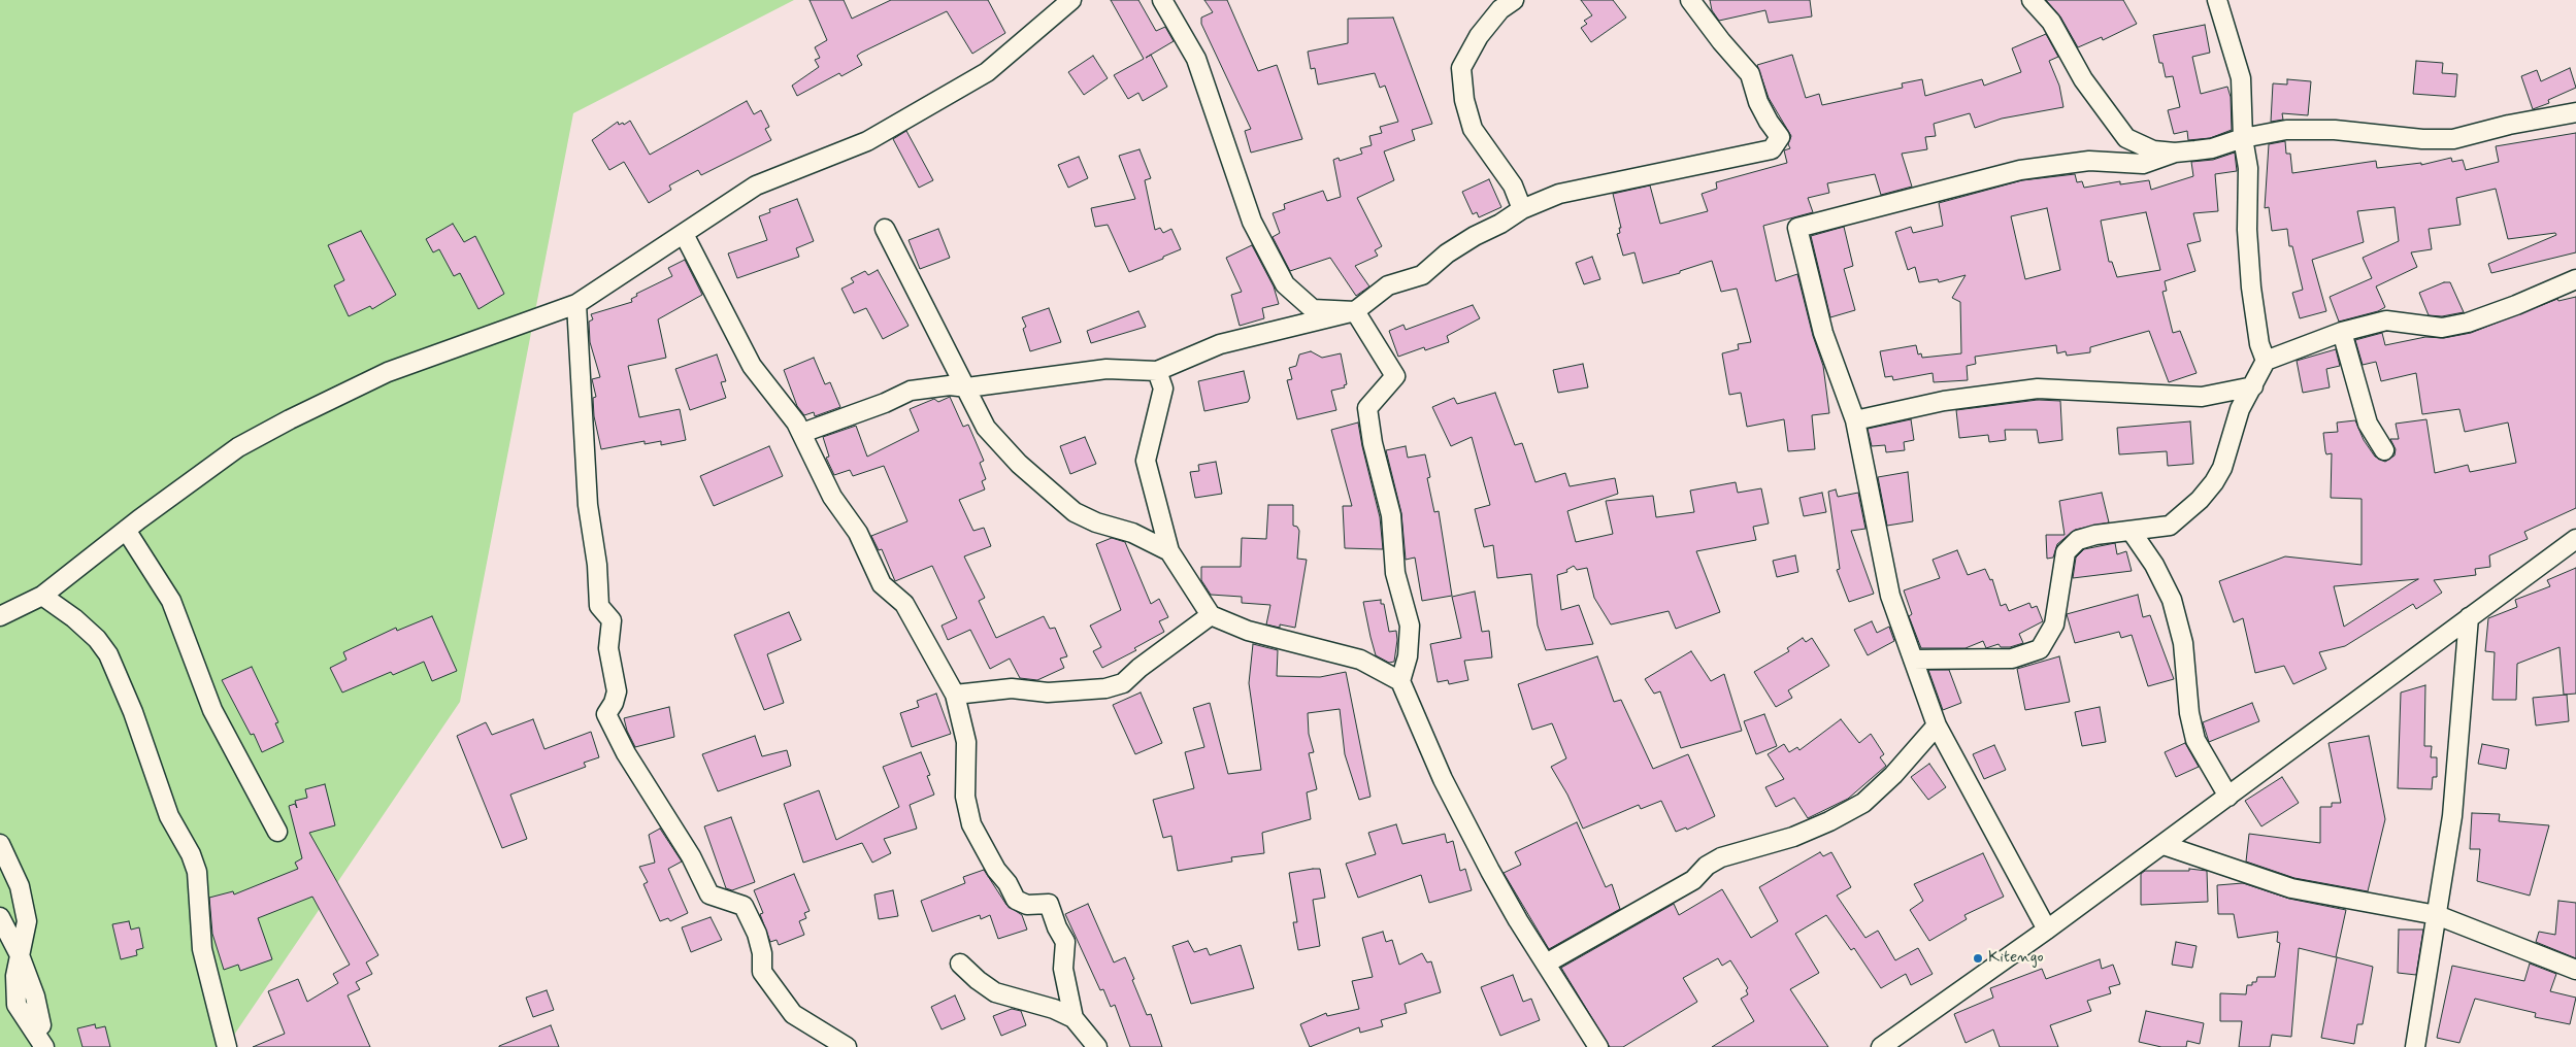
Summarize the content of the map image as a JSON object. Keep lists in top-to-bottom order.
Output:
{
  "places": ["Kitengo"]
}
